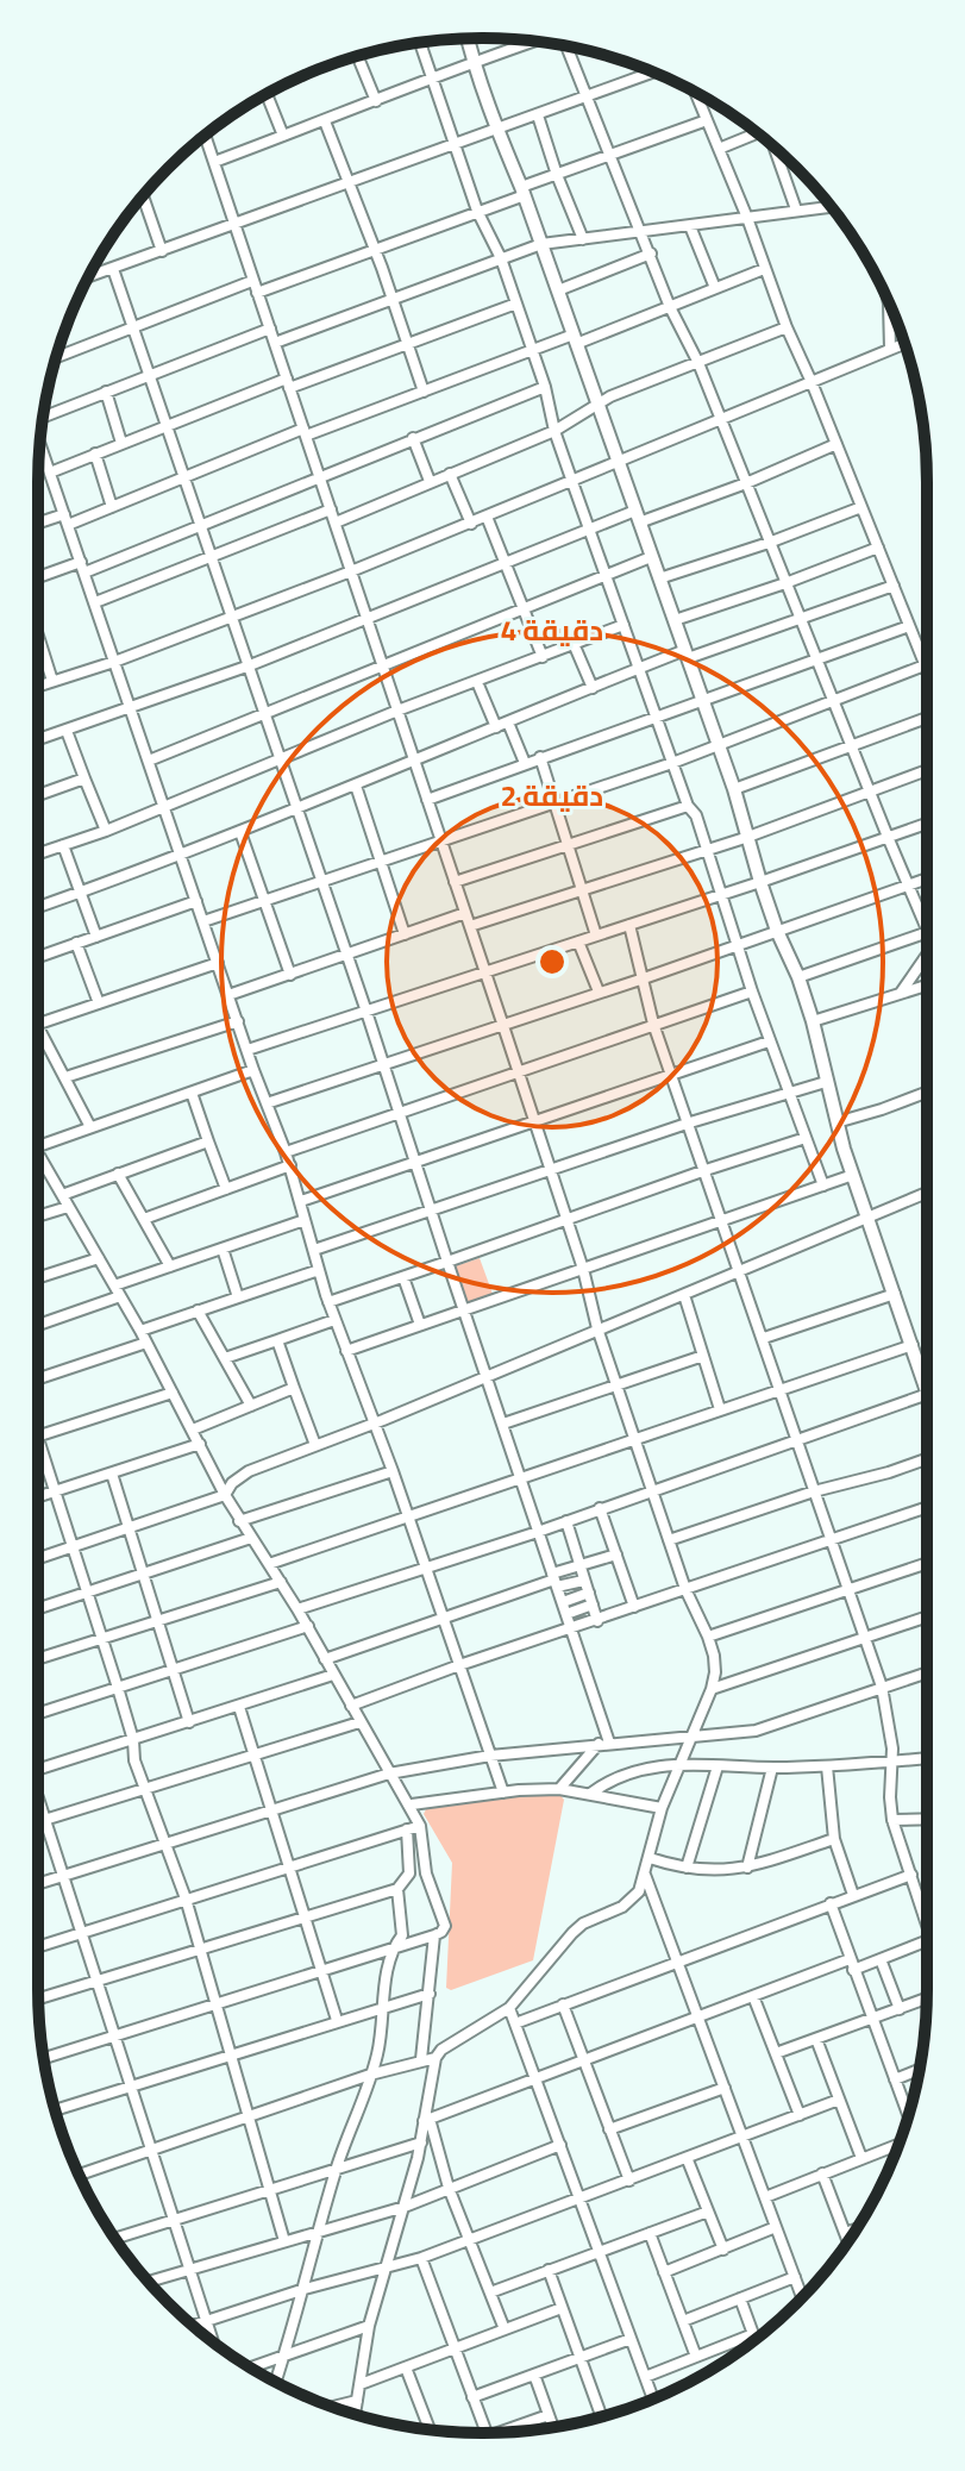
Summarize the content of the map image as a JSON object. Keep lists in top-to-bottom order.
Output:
{
  "rings": ["4 دقيقة", "2 دقيقة"]
}
